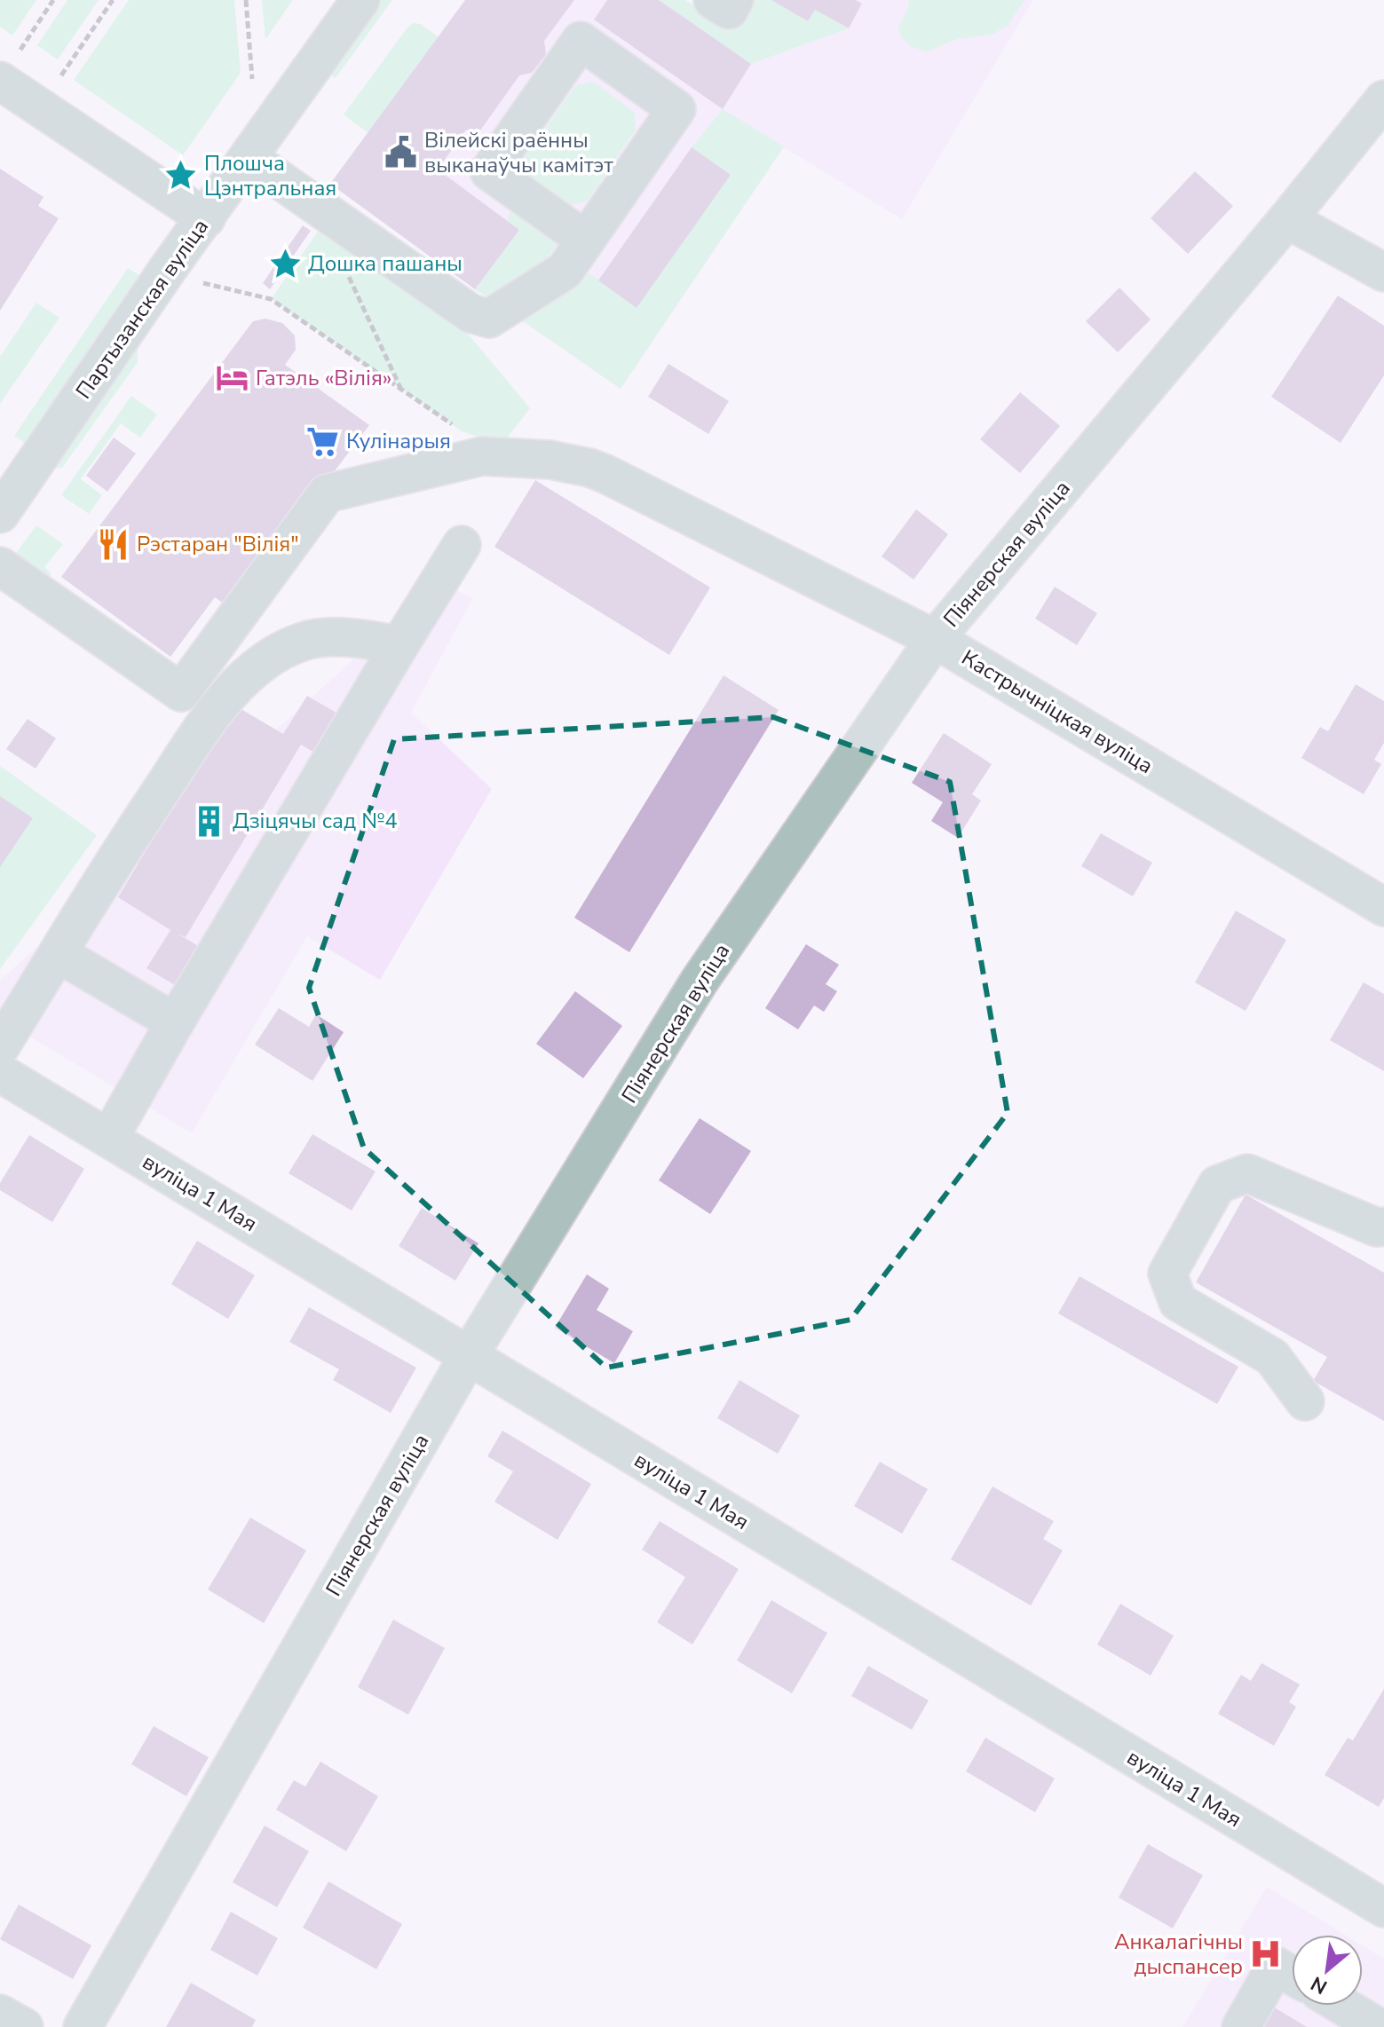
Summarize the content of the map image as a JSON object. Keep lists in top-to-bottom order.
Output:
{
  "streets": {
    "street": [
      "Партызанская вуліца",
      "Піянерская вуліца",
      "Кастрычніцкая вуліца",
      "вуліца 1 Мая"
    ]
  },
  "crossings": [
    ["Піянерская вуліца", "Кастрычніцкая вуліца"],
    ["Піянерская вуліца", "вуліца 1 Мая"]
  ],
  "places": {
    "public building": ["Вілейскі раённы выканаўчы камітэт"],
    "place": ["Плошча Цэнтральная", "Дошка пашаны"],
    "hotel": ["Гатэль «Вілія»"],
    "supermarket": ["Кулінарыя"],
    "restaurant": ["Рэстаран \"Вілія\""],
    "building": ["Дзіцячы сад №4"],
    "hospital": ["Анкалагічны дыспансер"]
  },
  "north": "bottom left"
}
